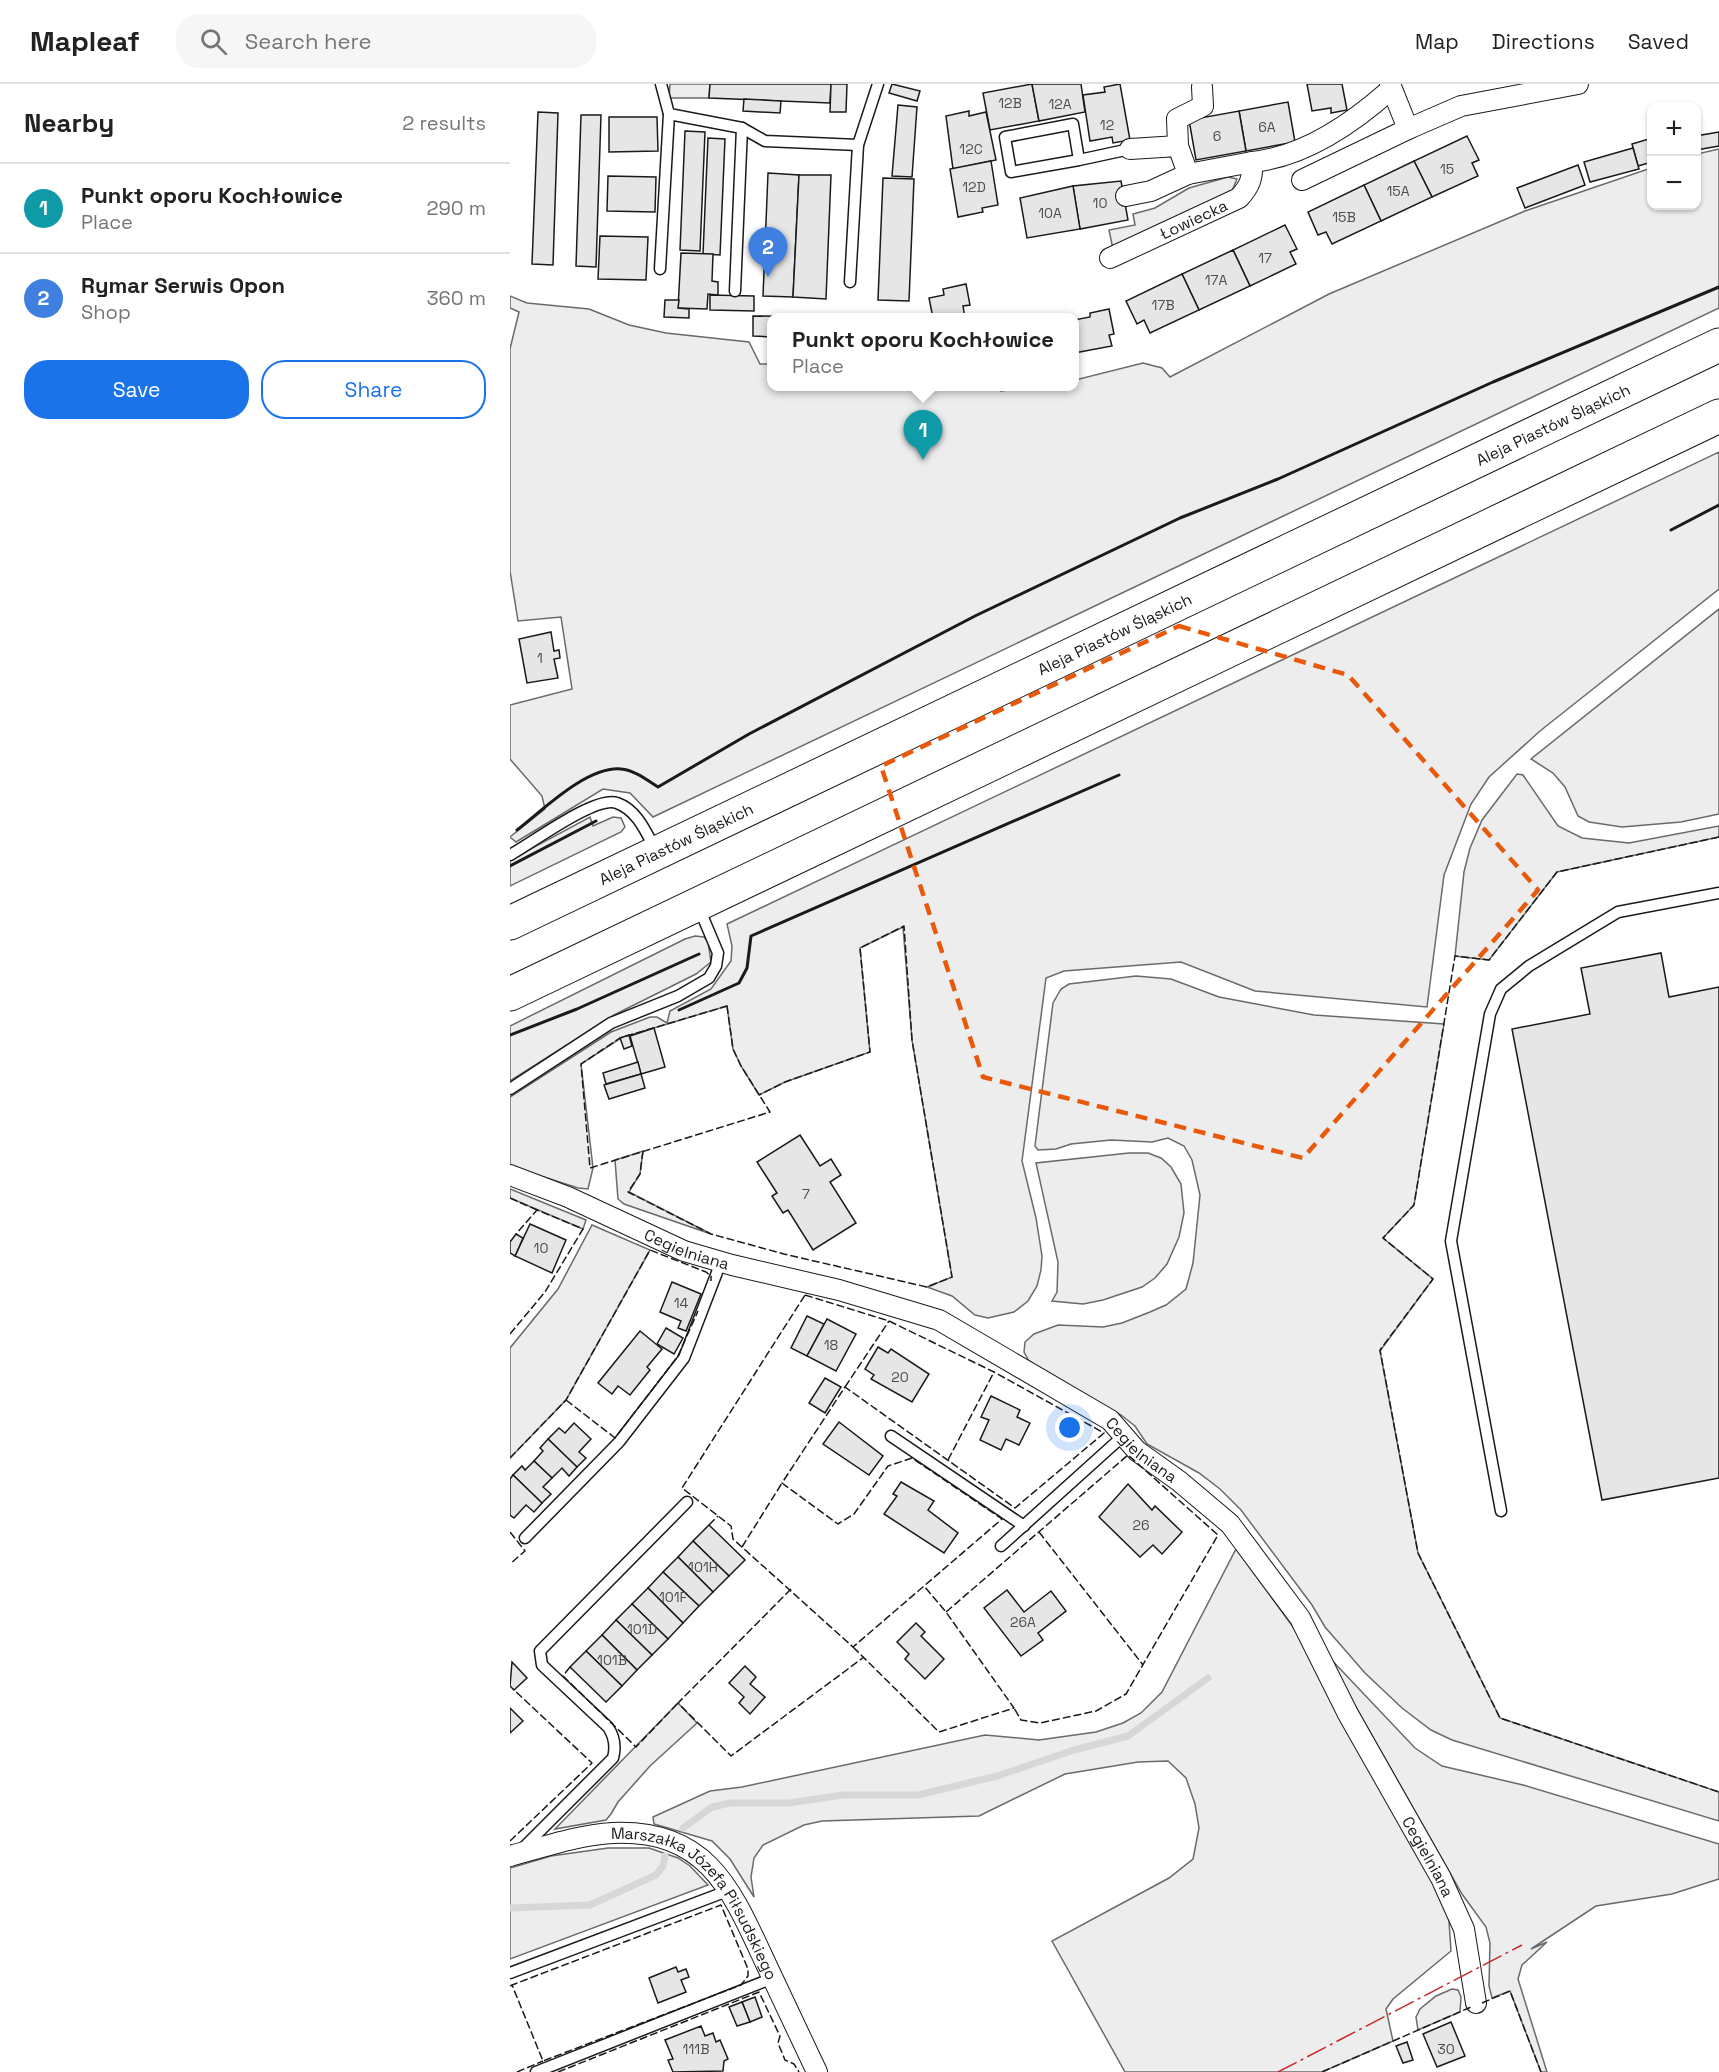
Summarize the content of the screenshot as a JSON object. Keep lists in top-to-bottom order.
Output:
{
  "streets": {
    "highway": ["Aleja Piastów Śląskich"],
    "street": ["Łowiecka", "Cegielniana", "Marszałka Józefa Piłsudskiego"]
  },
  "house_numbers": [
    "12B",
    "12A",
    "12",
    "6A",
    "6",
    "12C",
    "15",
    "12D",
    "15A",
    "10",
    "10A",
    "15B",
    "17",
    "17A",
    "17B",
    "1",
    "7",
    "10",
    "14",
    "18",
    "20",
    "26",
    "101H",
    "101F",
    "26A",
    "101D",
    "101B",
    "111B",
    "30"
  ],
  "page": {
    "header": "Mapleaf",
    "search": "Search here",
    "nav": ["Map", "Directions", "Saved"],
    "heading": ["Nearby", "2 results"],
    "map_buttons": ["+", "−"],
    "list": [
      {
        "mark": "1",
        "name": "Punkt oporu Kochłowice",
        "note": "Place",
        "value": "290 m"
      },
      {
        "mark": "2",
        "name": "Rymar Serwis Opon",
        "note": "Shop",
        "value": "360 m"
      }
    ],
    "pins": ["2", "1"],
    "popup": ["Punkt oporu Kochłowice", "Place"],
    "buttons": ["Save", "Share"]
  }
}
